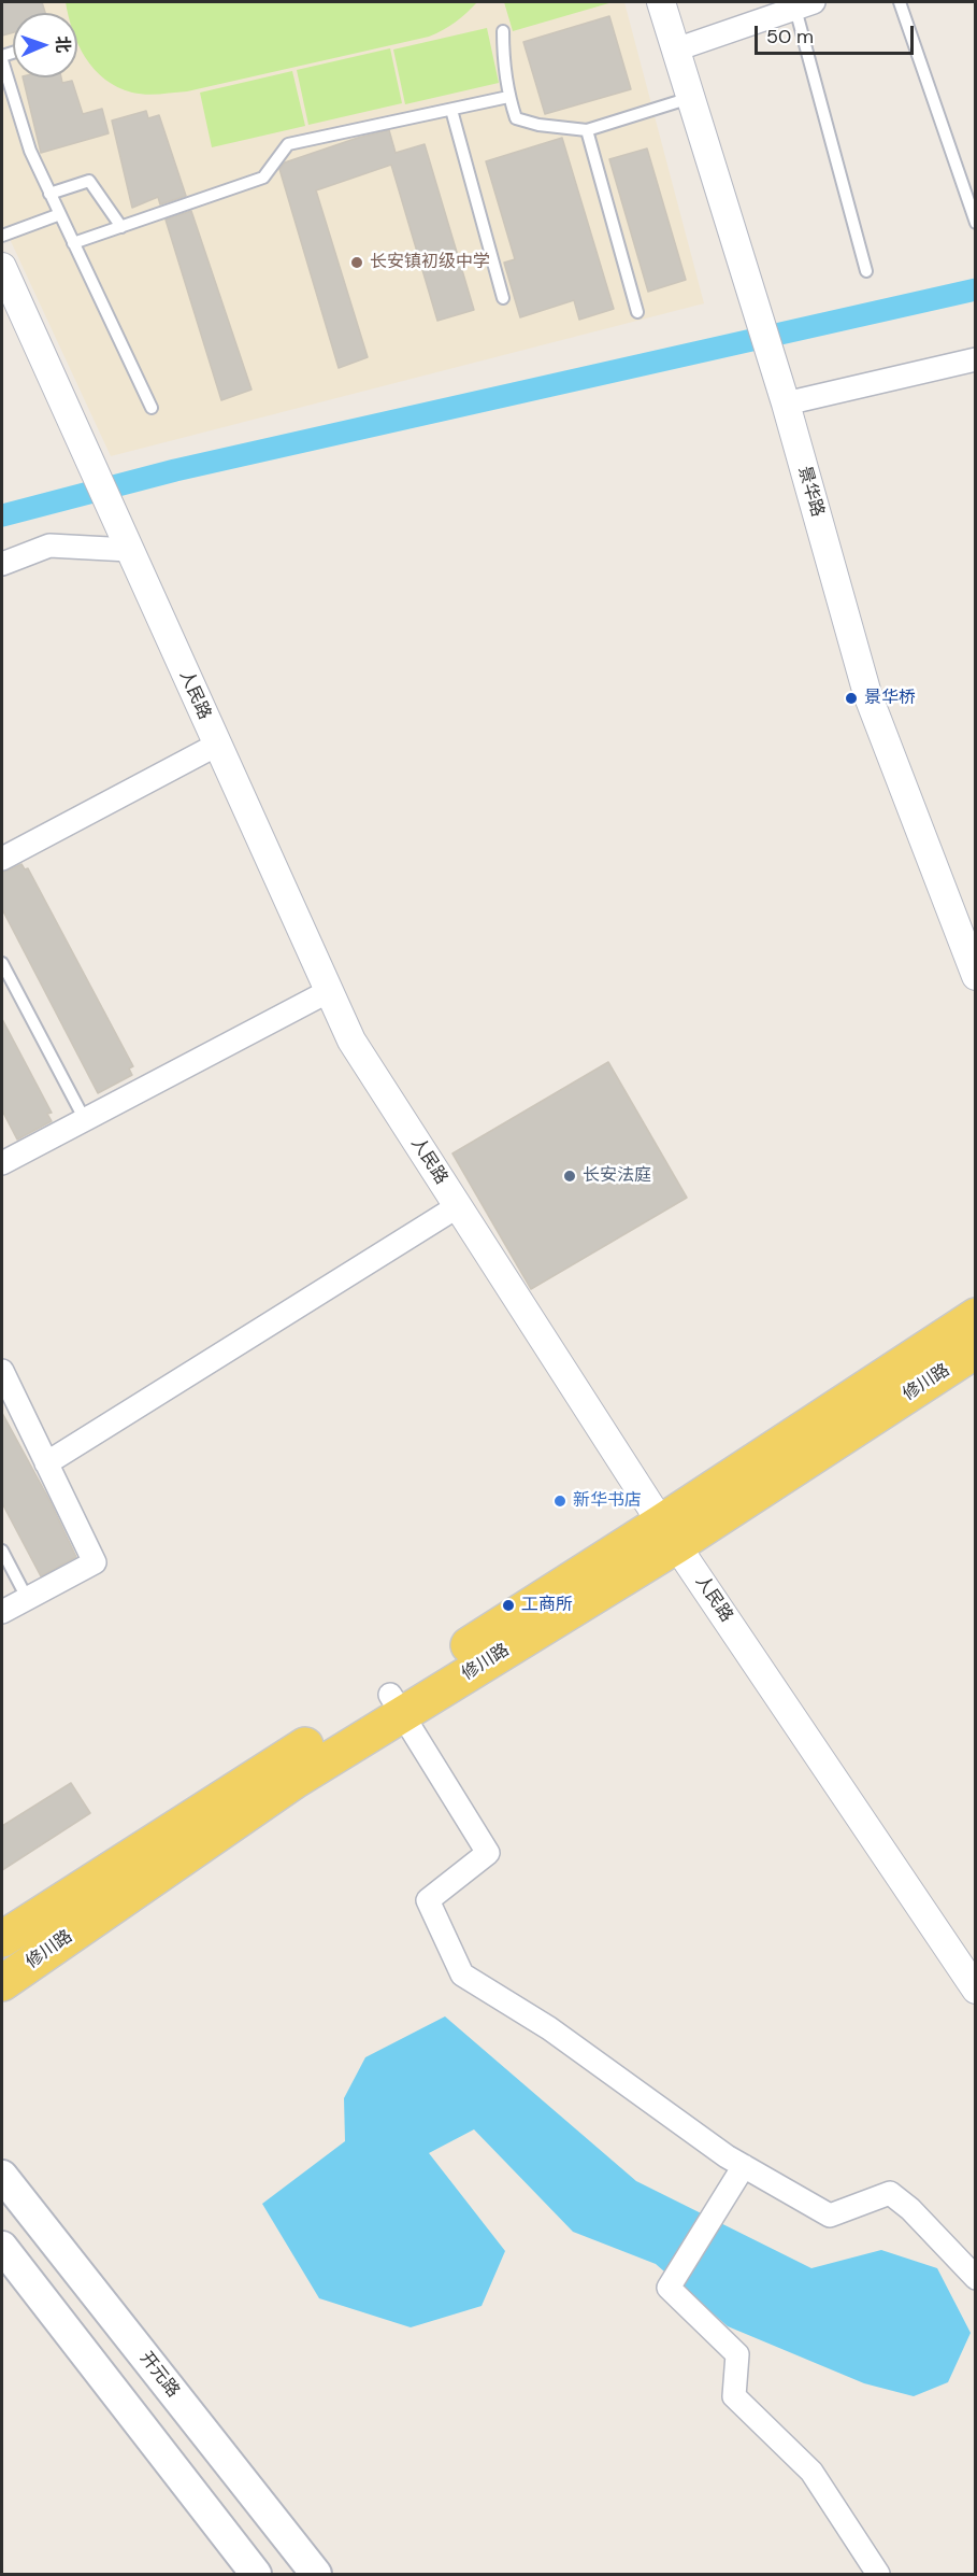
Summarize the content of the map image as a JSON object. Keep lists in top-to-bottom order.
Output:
{
  "streets": {
    "main road": ["修川路", "开元路"],
    "street": ["景华路", "人民路"]
  },
  "crossings": [
    ["人民路", "修川路"]
  ],
  "places": [
    "长安镇初级中学",
    "景华桥",
    "长安法庭",
    "新华书店",
    "工商所"
  ],
  "scale_bar": "50 m",
  "north": "right"
}
